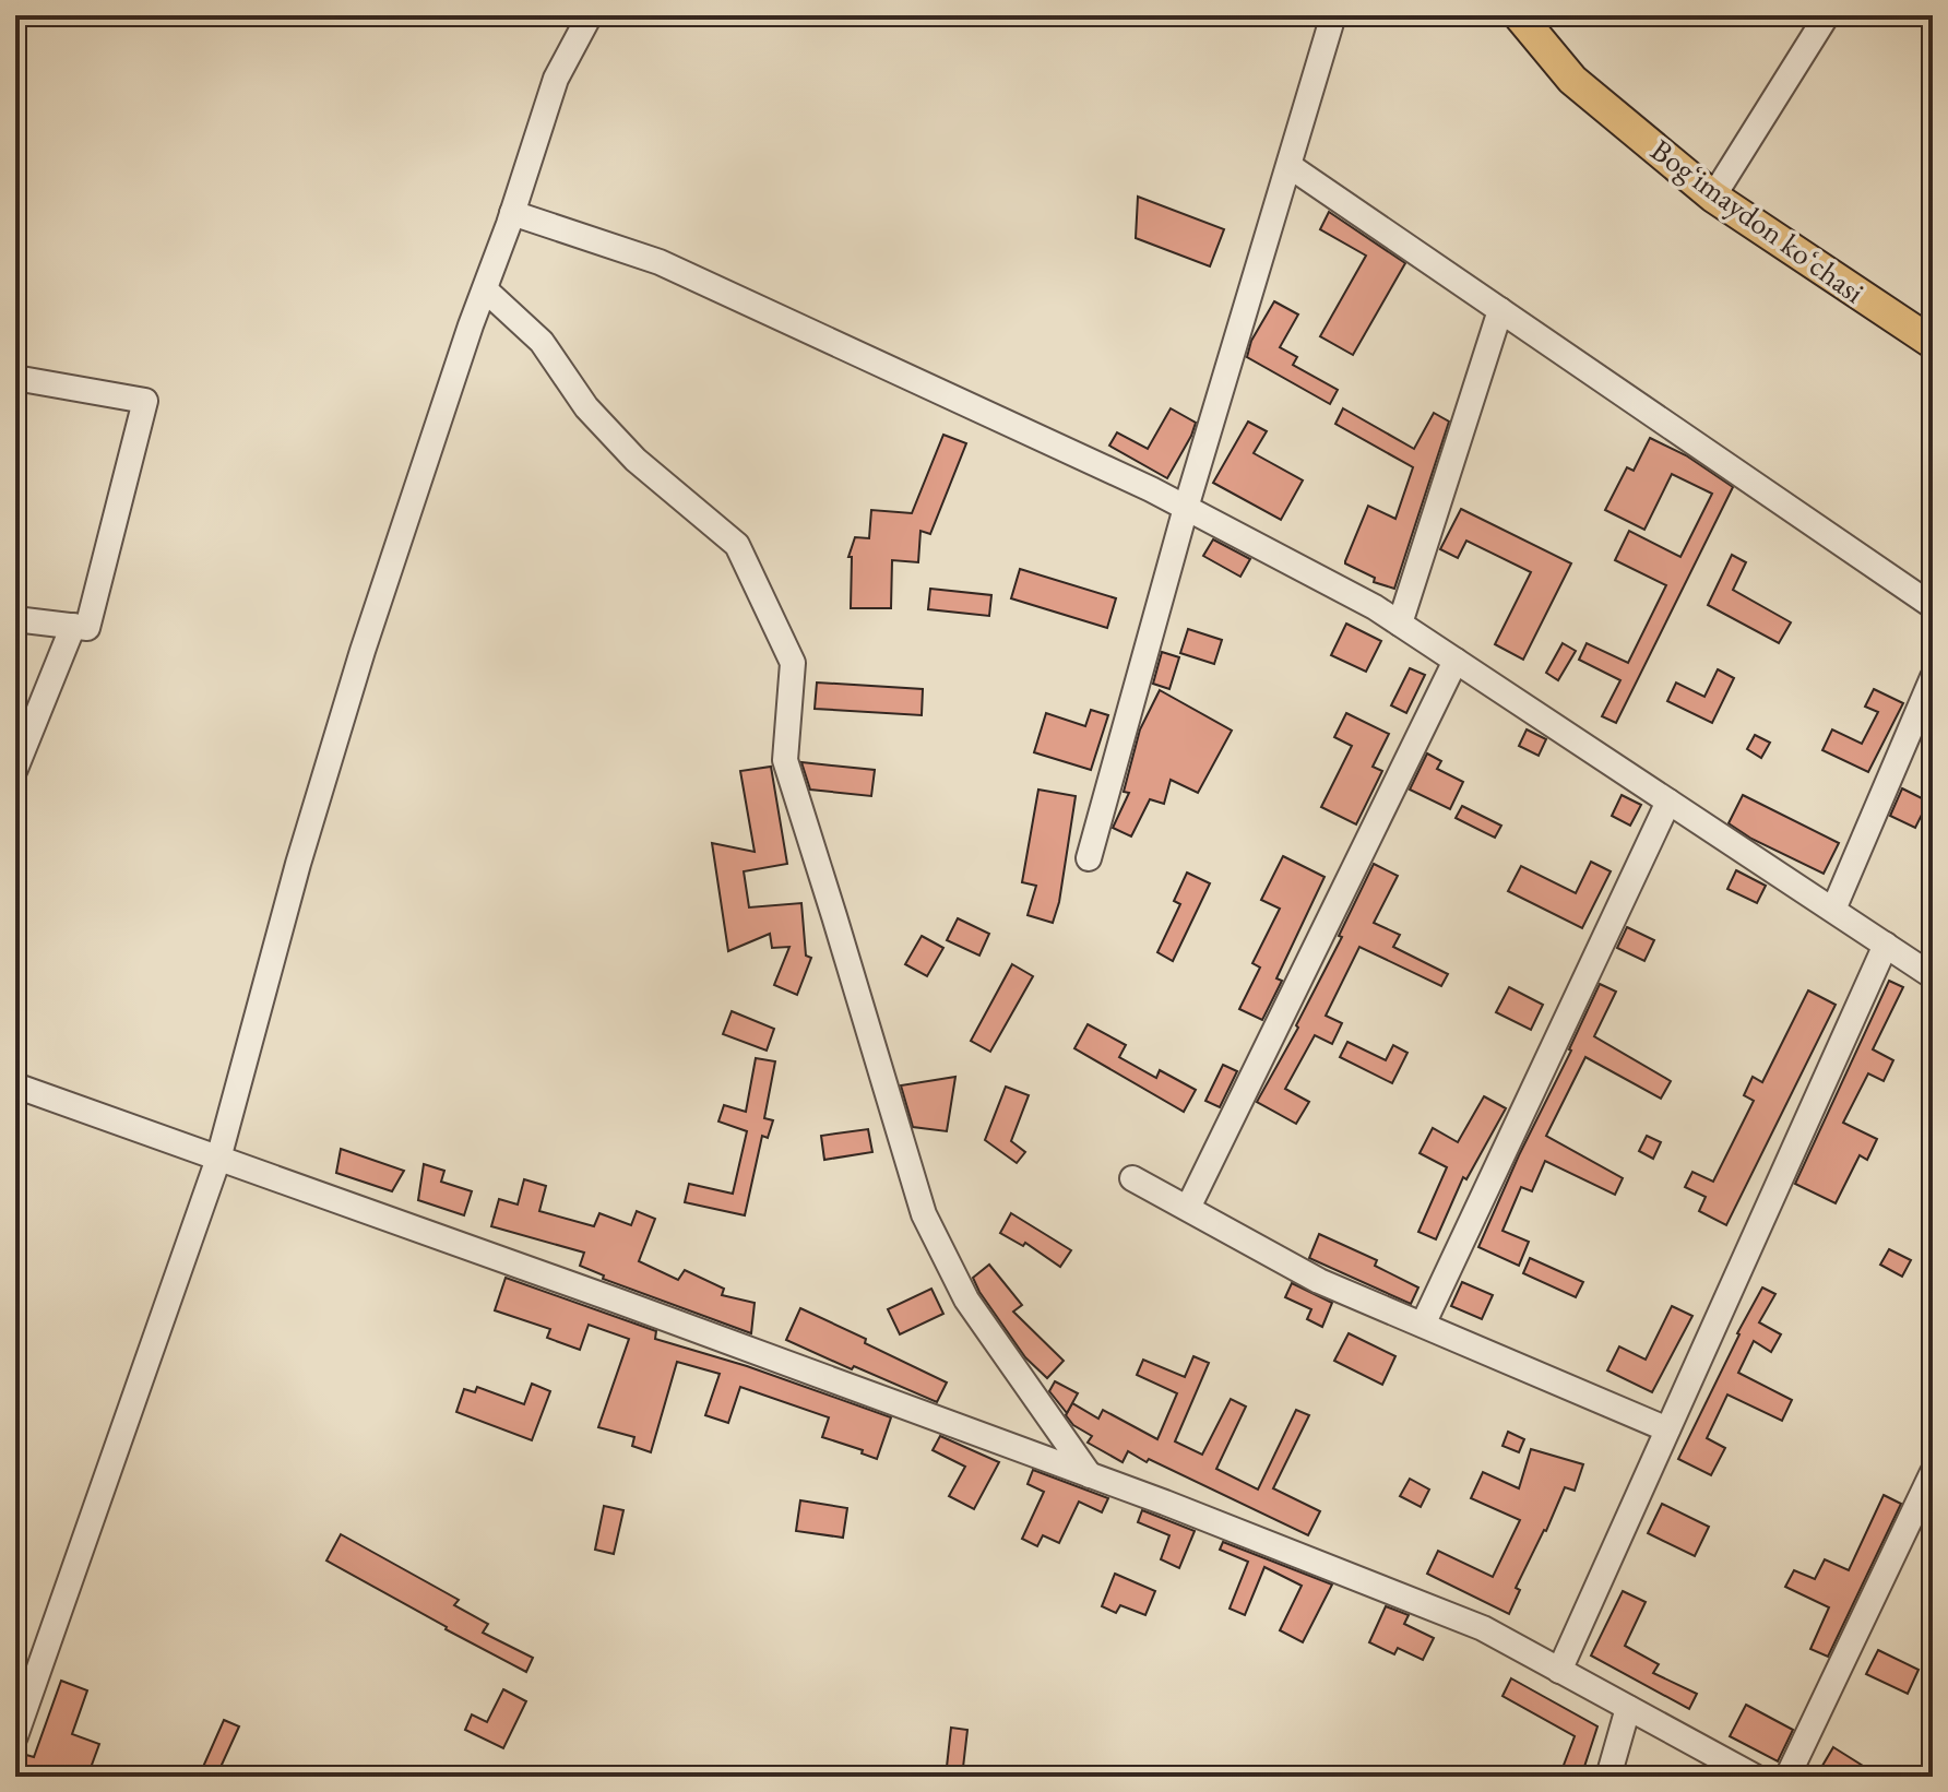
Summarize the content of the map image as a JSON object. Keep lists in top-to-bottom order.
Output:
{
  "streets": {
    "main road": ["Bogʻimaydon koʻchasi"]
  }
}
